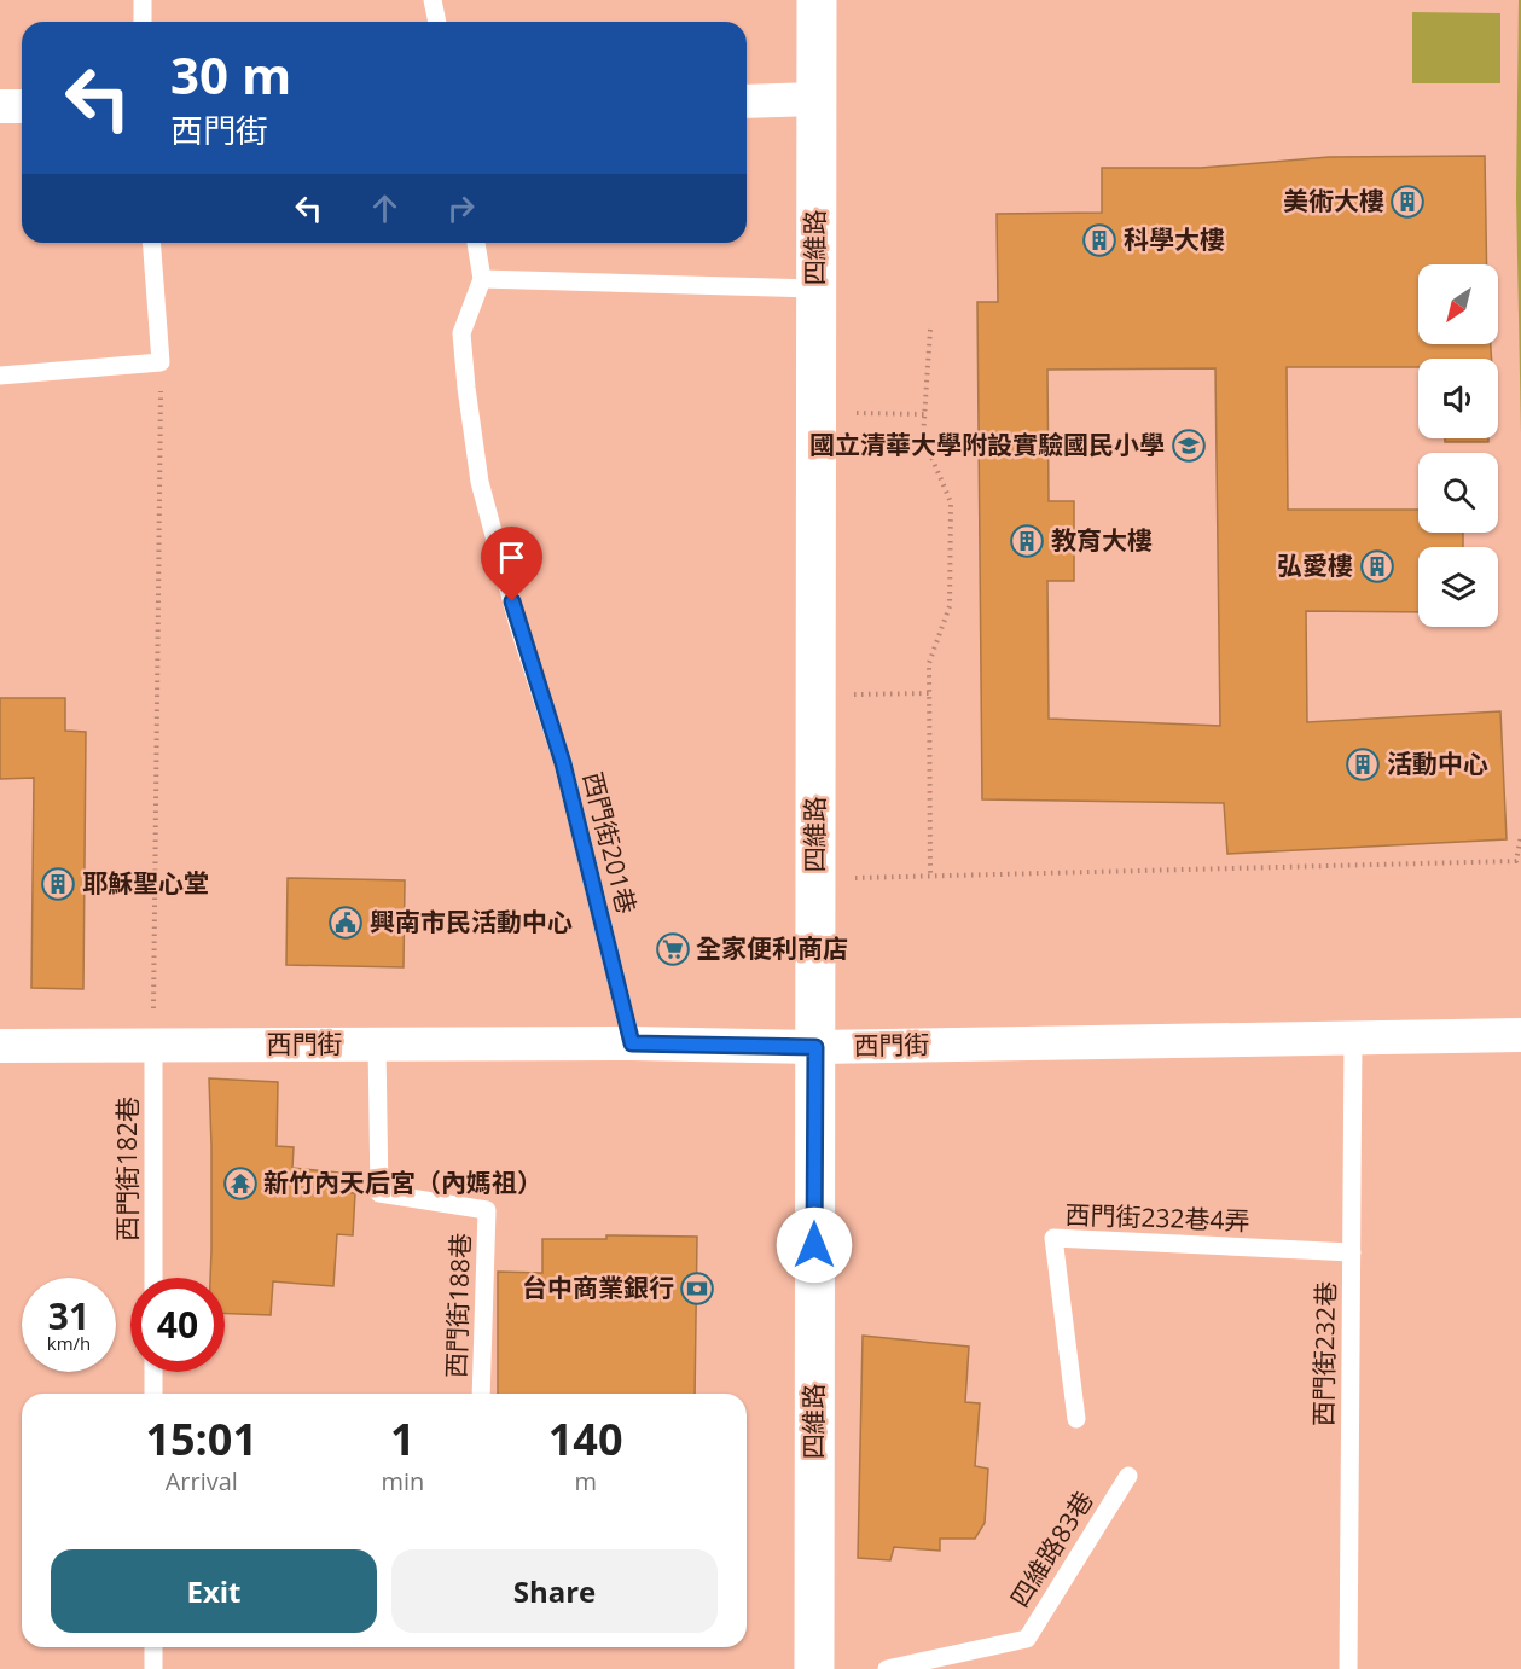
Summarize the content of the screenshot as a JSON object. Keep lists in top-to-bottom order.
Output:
{
  "streets": {
    "street": ["四維路", "西門街"],
    "lane": [
      "西門街201巷",
      "西門街182巷",
      "西門街232巷4弄",
      "西門街188巷",
      "西門街232巷",
      "四維路83巷"
    ]
  },
  "crossings": [
    ["四維路", "西門街"],
    ["西門街201巷", "西門街"],
    ["西門街", "西門街182巷"],
    ["西門街", "西門街188巷"],
    ["西門街", "西門街232巷"],
    ["西門街232巷4弄", "西門街232巷"]
  ],
  "places": {
    "building": [
      "美術大樓",
      "科學大樓",
      "教育大樓",
      "弘愛樓",
      "活動中心",
      "耶穌聖心堂"
    ],
    "school or university": ["國立清華大學附設實驗國民小學"],
    "public building": ["興南市民活動中心"],
    "supermarket": ["全家便利商店"],
    "temple": ["新竹內天后宮（內媽祖）"],
    "bank": ["台中商業銀行"]
  },
  "north": "bottom left",
  "page": {
    "turn": ["30 m", "西門街"],
    "speed": "31 km/h",
    "limit": "40",
    "eta": [
      "15:01",
      "Arrival",
      "1",
      "min",
      "140",
      "m"
    ],
    "buttons": ["Exit", "Share"]
  }
}
